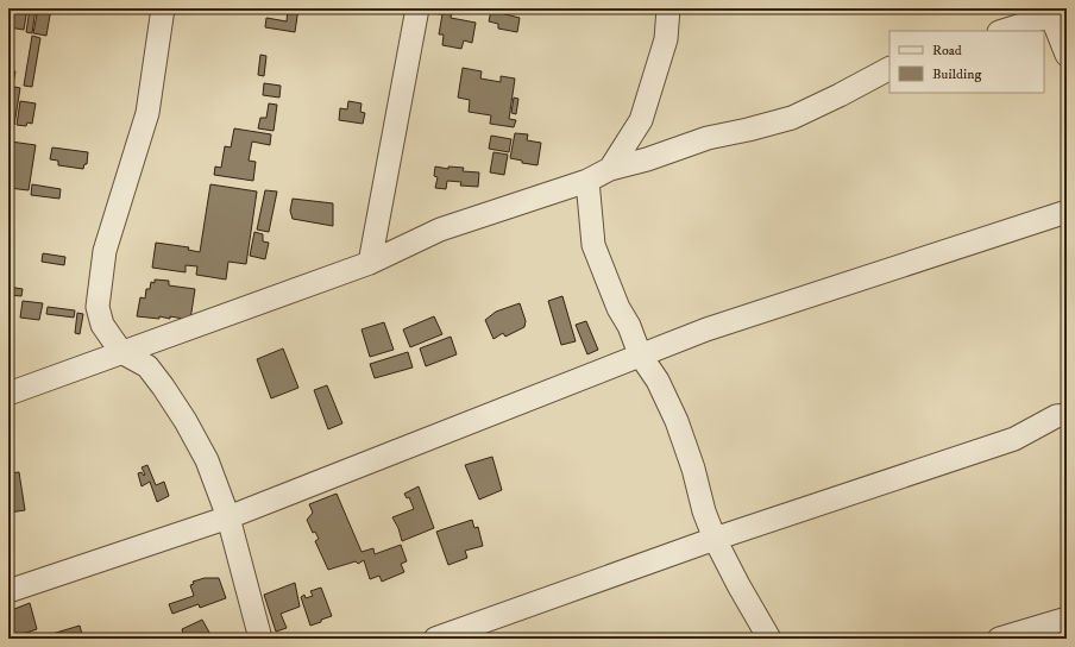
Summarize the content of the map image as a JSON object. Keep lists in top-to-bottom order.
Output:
{
  "legend": ["Road", "Building"]
}
